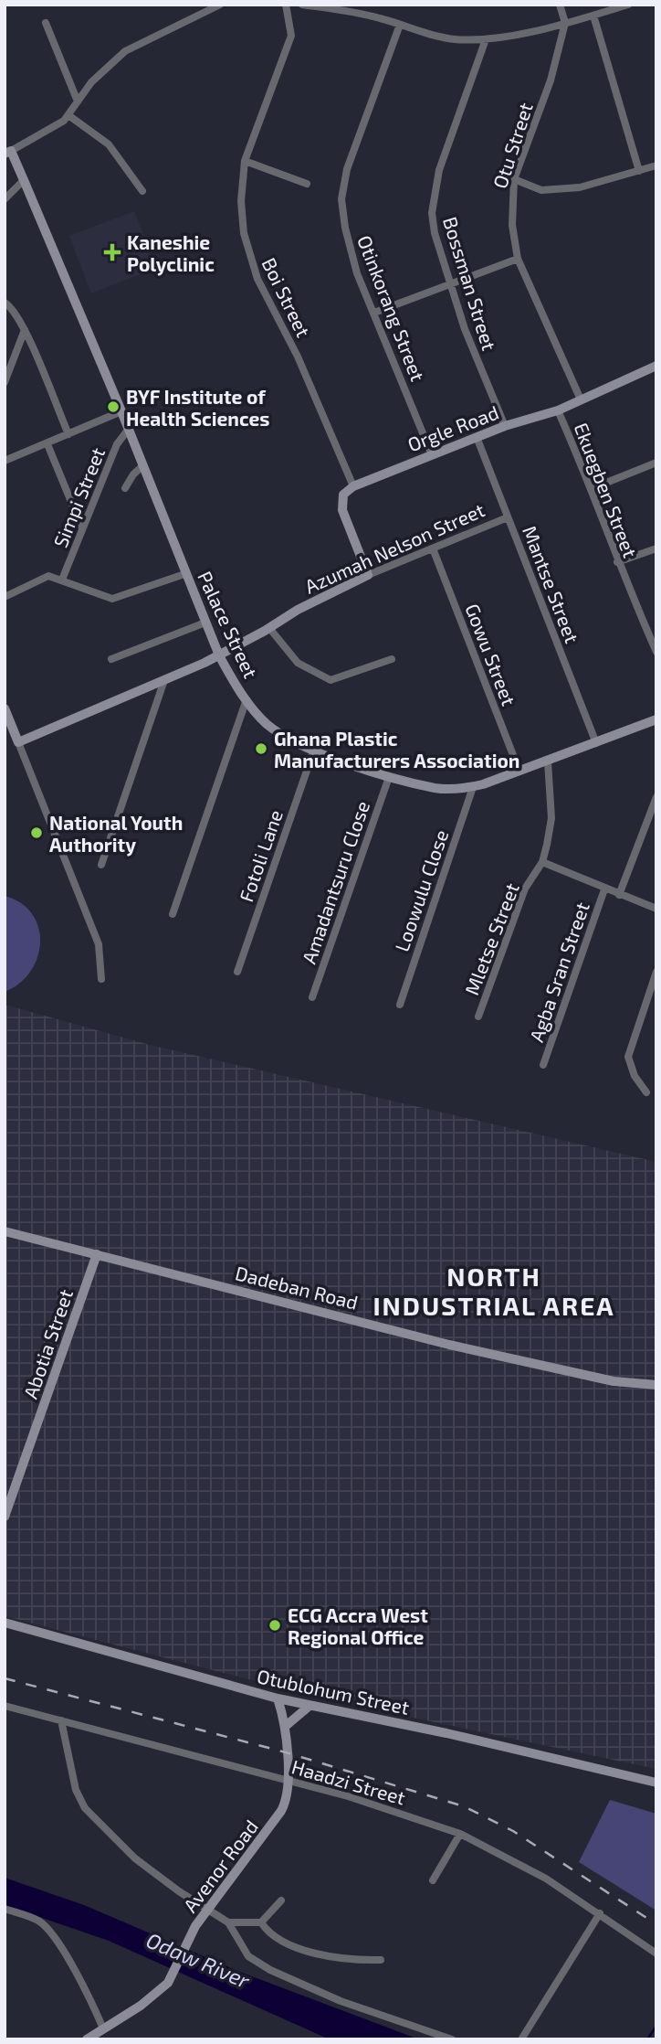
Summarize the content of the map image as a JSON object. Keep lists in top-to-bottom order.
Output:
{
  "streets": {
    "street": [
      "Otu Street",
      "Bossman Street",
      "Boi Street",
      "Otinkorang Street",
      "Orgle Road",
      "Ekuegben Street",
      "Simpi Street",
      "Azumah Nelson Street",
      "Mantse Street",
      "Palace Street",
      "Gowu Street",
      "Fotoli Lane",
      "Amadantsuru Close",
      "Loowulu Close",
      "Mletse Street",
      "Agba Sran Street",
      "Dadeban Road",
      "Abotia Street",
      "Otublohum Street",
      "Haadzi Street",
      "Avenor Road"
    ]
  },
  "crossings": [
    ["Otu Street", "Orgle Road"],
    ["Bossman Street", "Orgle Road"],
    ["Boi Street", "Orgle Road"],
    ["Otinkorang Street", "Orgle Road"],
    ["Orgle Road", "Ekuegben Street"],
    ["Orgle Road", "Mantse Street"],
    ["Simpi Street", "Palace Street"],
    ["Azumah Nelson Street", "Mantse Street"],
    ["Azumah Nelson Street", "Palace Street"],
    ["Azumah Nelson Street", "Gowu Street"],
    ["Mantse Street", "Palace Street"],
    ["Palace Street", "Gowu Street"],
    ["Palace Street", "Fotoli Lane"],
    ["Palace Street", "Amadantsuru Close"],
    ["Palace Street", "Loowulu Close"],
    ["Palace Street", "Mletse Street"],
    ["Dadeban Road", "Abotia Street"],
    ["Otublohum Street", "Avenor Road"],
    ["Haadzi Street", "Avenor Road"]
  ],
  "districts": ["NORTH INDUSTRIAL AREA"],
  "water": ["Odaw River"],
  "places": {
    "health": ["Kaneshie Polyclinic"],
    "other": [
      "BYF Institute of Health Sciences",
      "Ghana Plastic Manufacturers Association",
      "National Youth Authority",
      "ECG Accra West Regional Office"
    ]
  }
}
